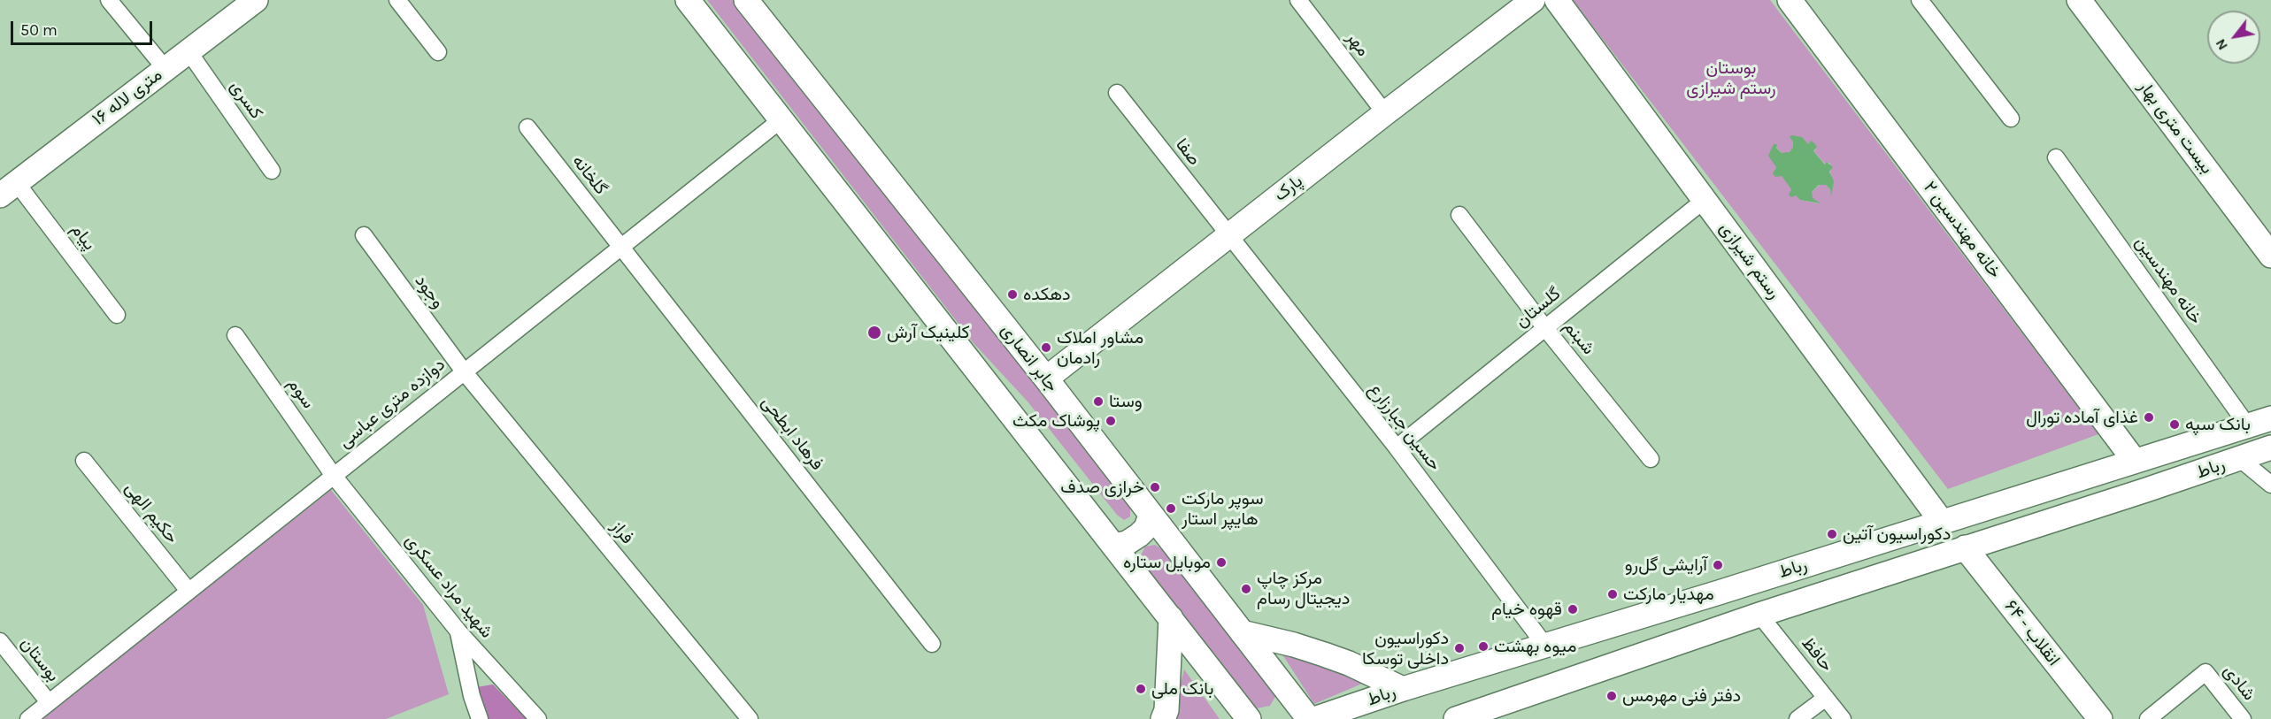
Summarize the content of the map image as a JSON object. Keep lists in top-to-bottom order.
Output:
{
  "streets": {
    "main road": [
      "۱۶ متری لاله",
      "بیست متری بهار",
      "پارک",
      "خانه مهندسین ۲",
      "رستم شیرازی",
      "جابر انصاری",
      "رباط",
      "انقلاب - ۶۴"
    ],
    "street": [
      "مهر",
      "کسری",
      "صفا",
      "گلخانه",
      "پیام",
      "خانه مهندسین",
      "وجود",
      "گلستان",
      "شبنم",
      "سوم",
      "دوازده متری عباسی",
      "حسین جبارزارع",
      "فرهاد ابطحی",
      "حکیم الهی",
      "فراز",
      "شهید مراد عسکری",
      "حافظ",
      "بوستان",
      "شادی"
    ]
  },
  "crossings": [
    ["مهر", "پارک"],
    ["۱۶ متری لاله", "کسری"],
    ["۱۶ متری لاله", "پیام"],
    ["صفا", "پارک"],
    ["صفا", "حسین جبارزارع"],
    ["گلخانه", "دوازده متری عباسی"],
    ["گلخانه", "فرهاد ابطحی"],
    ["پارک", "جابر انصاری"],
    ["پارک", "حسین جبارزارع"],
    ["خانه مهندسین ۲", "رباط"],
    ["رستم شیرازی", "گلستان"],
    ["رستم شیرازی", "رباط"],
    ["خانه مهندسین", "رباط"],
    ["وجود", "دوازده متری عباسی"],
    ["وجود", "فراز"],
    ["گلستان", "شبنم"],
    ["گلستان", "حسین جبارزارع"],
    ["سوم", "دوازده متری عباسی"],
    ["سوم", "شهید مراد عسکری"],
    ["دوازده متری عباسی", "فرهاد ابطحی"],
    ["دوازده متری عباسی", "حکیم الهی"],
    ["دوازده متری عباسی", "فراز"],
    ["دوازده متری عباسی", "شهید مراد عسکری"],
    ["دوازده متری عباسی", "بوستان"],
    ["حسین جبارزارع", "رباط"],
    ["رباط", "انقلاب - ۶۴"],
    ["رباط", "حافظ"]
  ],
  "parks": ["بوستان رستم شیرازی"],
  "places": [
    "دهکده",
    "کلینیک آرش",
    "مشاور املاک رادمان",
    "وستا",
    "غذای آماده تورال",
    "پوشاک مکث",
    "بانک سپه",
    "خرازی صدف",
    "سوپر مارکت هایپر استار",
    "دکوراسیون آتین",
    "موبایل ستاره",
    "آرایشی گل‌رو",
    "مرکز چاپ دیجیتال رسام",
    "مهدیار مارکت",
    "قهوه خیام",
    "میوه بهشت",
    "دکوراسیون داخلی توسکا",
    "بانک ملی",
    "دفتر فنی مهرمس"
  ],
  "scale_bar": "50 m",
  "north": "bottom left"
}
